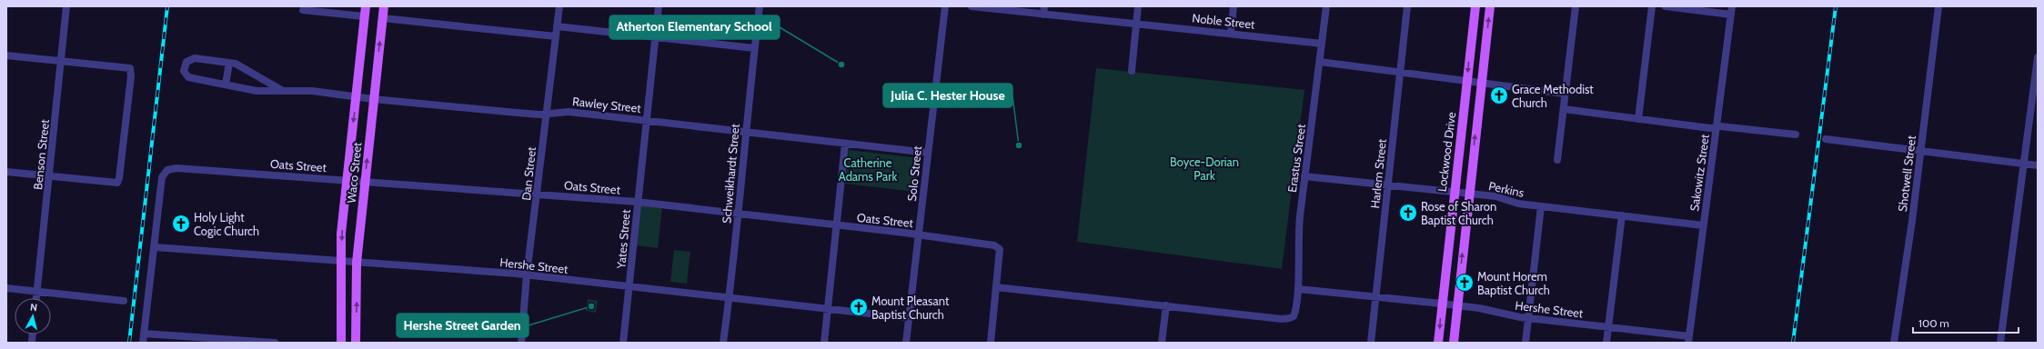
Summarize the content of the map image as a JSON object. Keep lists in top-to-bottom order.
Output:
{
  "streets": {
    "main road": ["Lockwood Drive", "Waco Street"],
    "street": [
      "Noble Street",
      "Rawley Street",
      "Benson Street",
      "Erastus Street",
      "Oats Street",
      "Sakowitz Street",
      "Dan Street",
      "Schweikhardt Street",
      "Solo Street",
      "Harlem Street",
      "Shotwell Street",
      "Perkins",
      "Yates Street",
      "Hershe Street"
    ]
  },
  "crossings": [
    ["Noble Street", "Erastus Street"],
    ["Rawley Street", "Waco Street"],
    ["Rawley Street", "Dan Street"],
    ["Rawley Street", "Schweikhardt Street"],
    ["Rawley Street", "Solo Street"],
    ["Rawley Street", "Yates Street"],
    ["Lockwood Drive", "Perkins"],
    ["Lockwood Drive", "Hershe Street"],
    ["Erastus Street", "Perkins"],
    ["Erastus Street", "Hershe Street"],
    ["Oats Street", "Waco Street"],
    ["Oats Street", "Dan Street"],
    ["Oats Street", "Schweikhardt Street"],
    ["Oats Street", "Solo Street"],
    ["Oats Street", "Yates Street"],
    ["Oats Street", "Hershe Street"],
    ["Waco Street", "Hershe Street"],
    ["Sakowitz Street", "Perkins"],
    ["Sakowitz Street", "Hershe Street"],
    ["Dan Street", "Hershe Street"],
    ["Schweikhardt Street", "Hershe Street"],
    ["Solo Street", "Hershe Street"],
    ["Harlem Street", "Perkins"],
    ["Harlem Street", "Hershe Street"],
    ["Yates Street", "Hershe Street"]
  ],
  "parks": ["Boyce-Dorian Park", "Catherine Adams Park"],
  "places": {
    "other": ["Atherton Elementary School", "Julia C. Hester House", "Hershe Street Garden"],
    "church": [
      "Grace Methodist Church",
      "Rose of Sharon Baptist Church",
      "Holy Light Cogic Church",
      "Mount Horem Baptist Church",
      "Mount Pleasant Baptist Church"
    ]
  },
  "scale_bar": "100 m",
  "north": "top"
}
